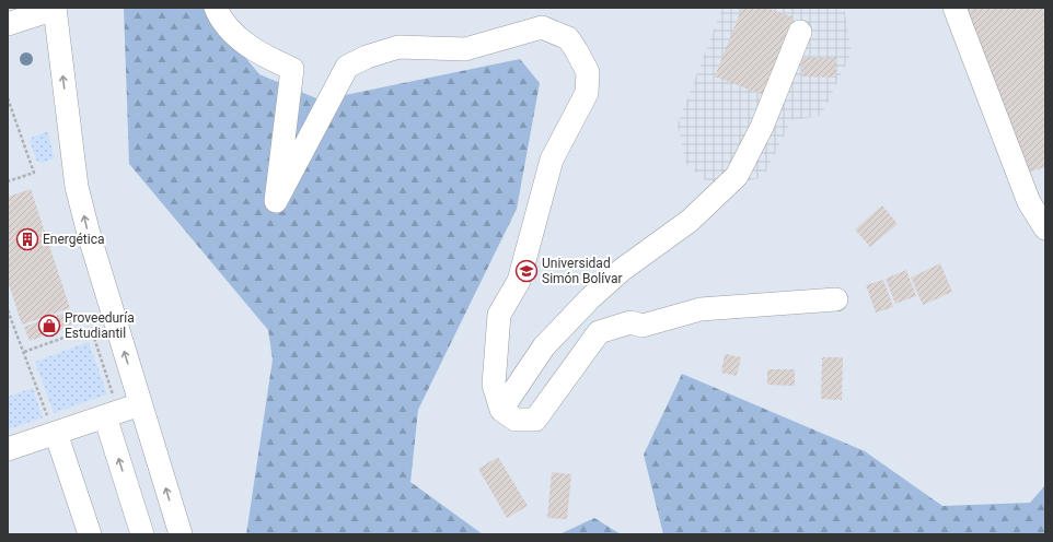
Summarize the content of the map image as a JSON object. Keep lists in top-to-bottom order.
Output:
{
  "places": {
    "building": ["Energética"],
    "school or university": ["Universidad Simón Bolívar"],
    "shop": ["Proveeduría Estudiantil"]
  }
}
